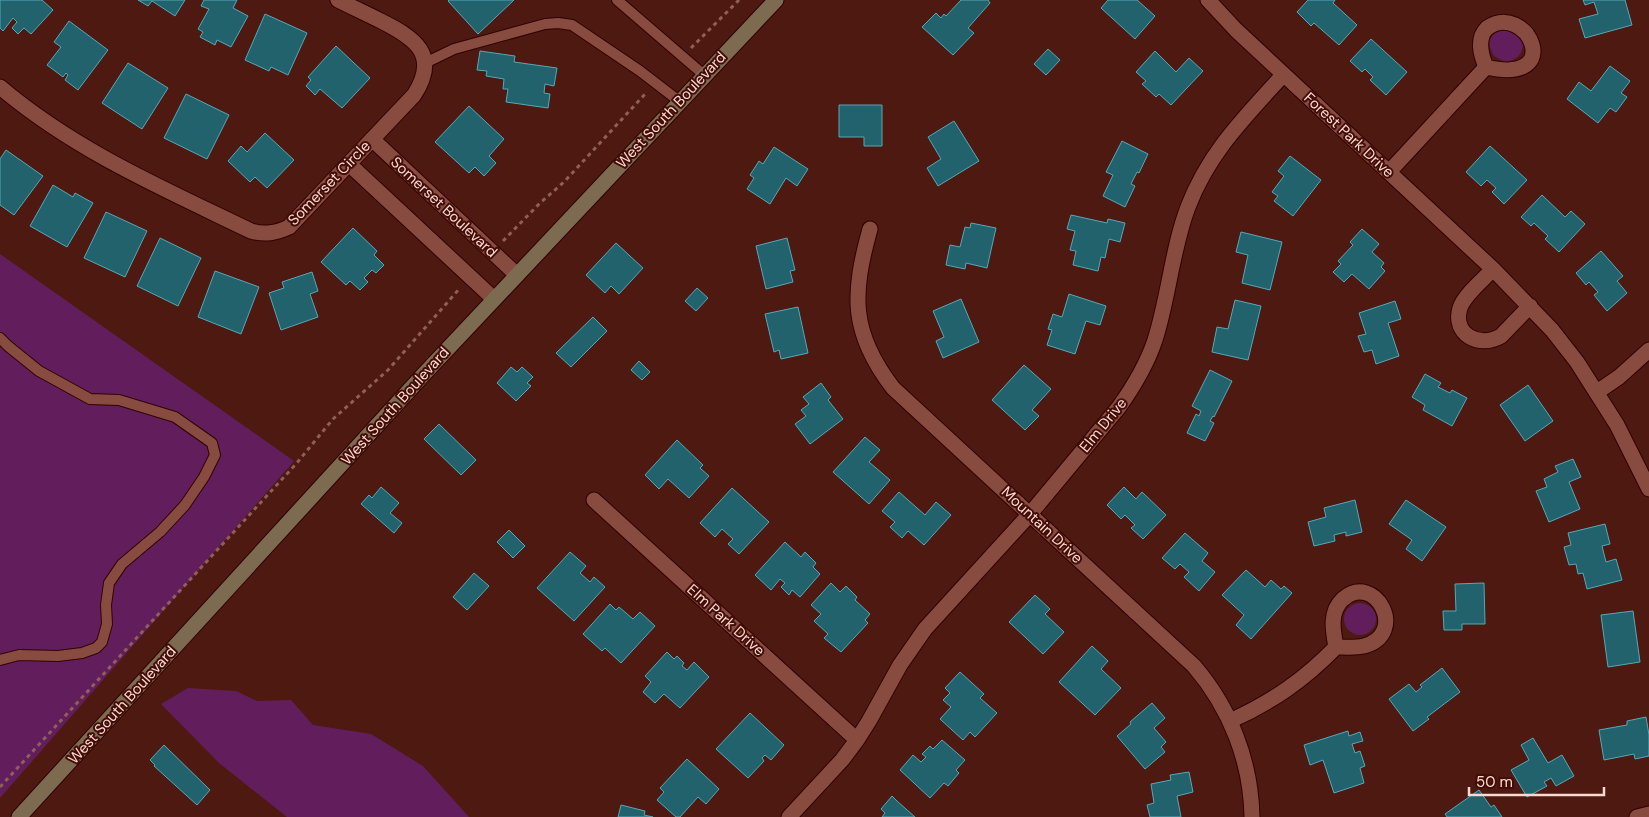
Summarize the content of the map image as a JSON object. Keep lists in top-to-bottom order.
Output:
{
  "streets": {
    "main road": ["West South Boulevard"],
    "street": [
      "Forest Park Drive",
      "Somerset Circle",
      "Somerset Boulevard",
      "Elm Drive",
      "Mountain Drive",
      "Elm Park Drive"
    ]
  },
  "crossings": [
    ["West South Boulevard", "Somerset Boulevard"],
    ["Forest Park Drive", "Elm Drive"],
    ["Somerset Circle", "Somerset Boulevard"],
    ["Elm Drive", "Mountain Drive"],
    ["Elm Drive", "Elm Park Drive"]
  ],
  "scale_bar": "50 m"
}
